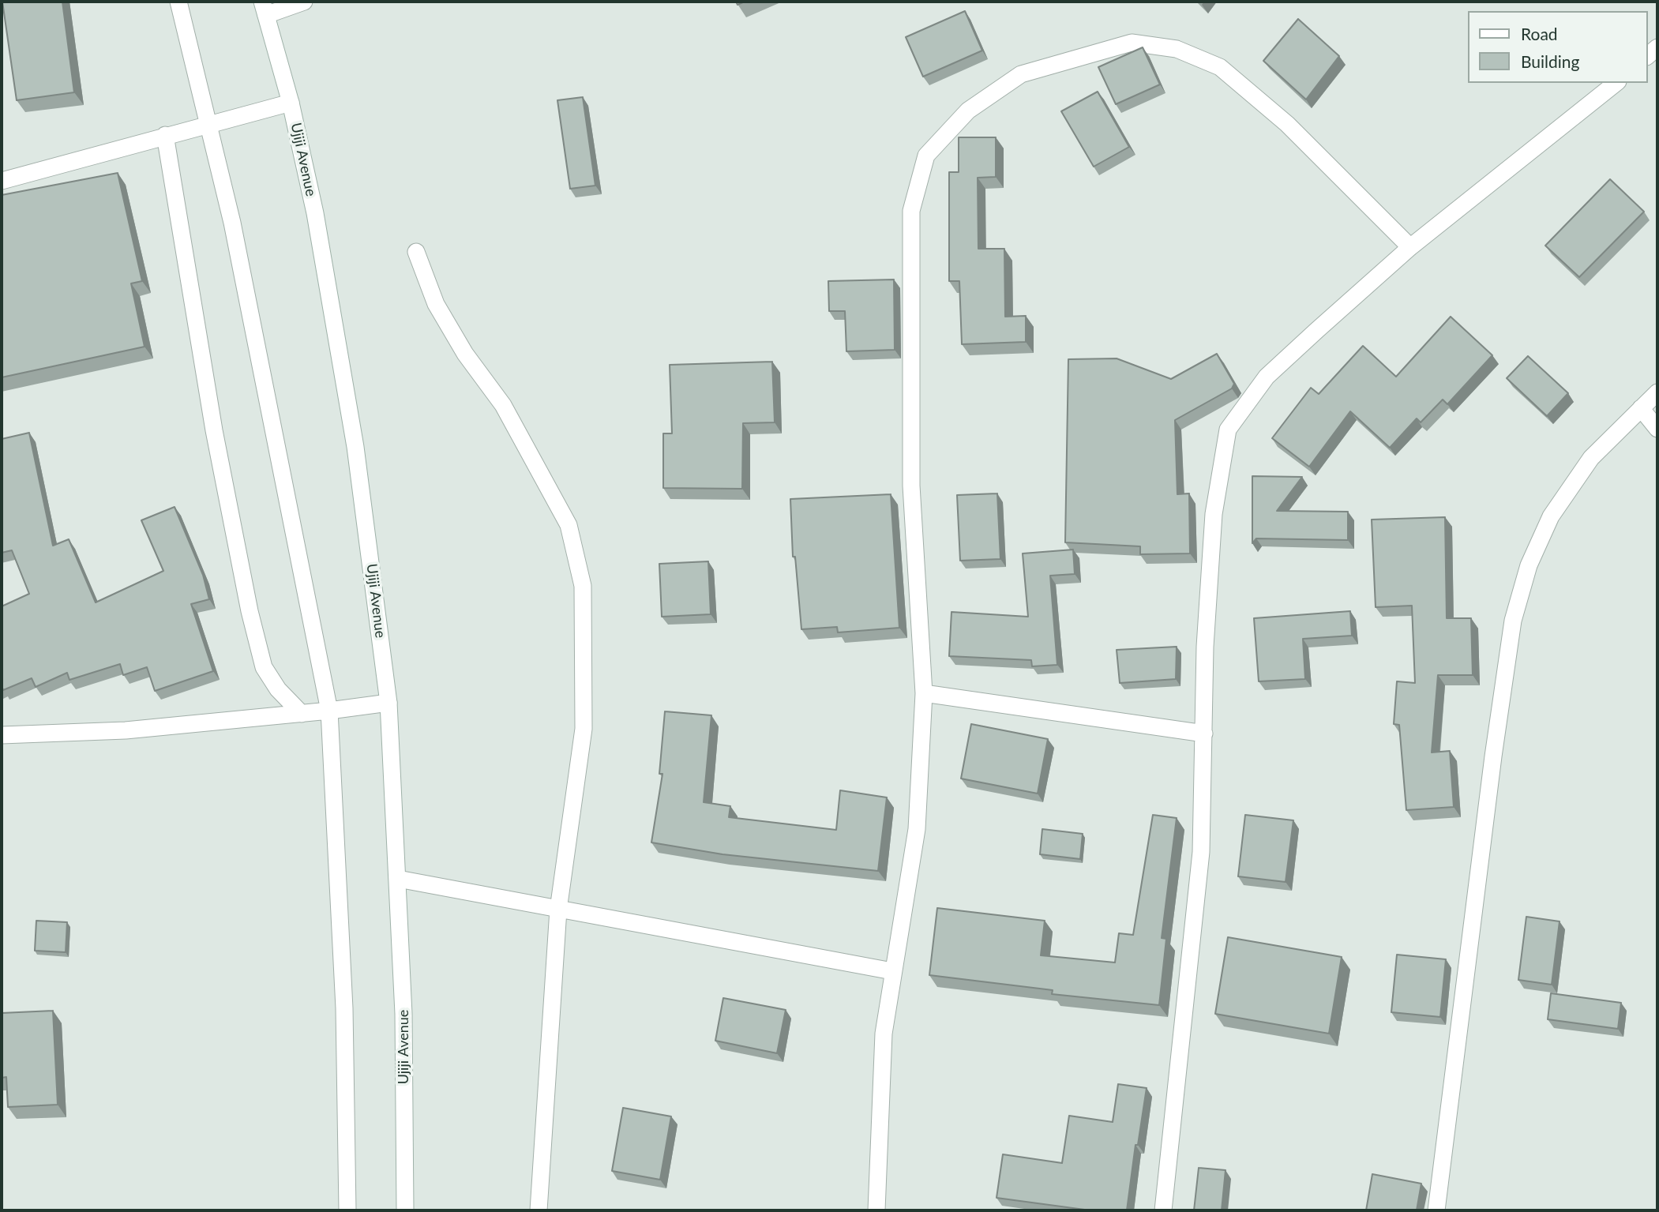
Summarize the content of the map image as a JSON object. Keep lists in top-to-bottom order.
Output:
{
  "streets": {
    "street": ["Ujiji Avenue"]
  },
  "legend": ["Road", "Building"]
}
